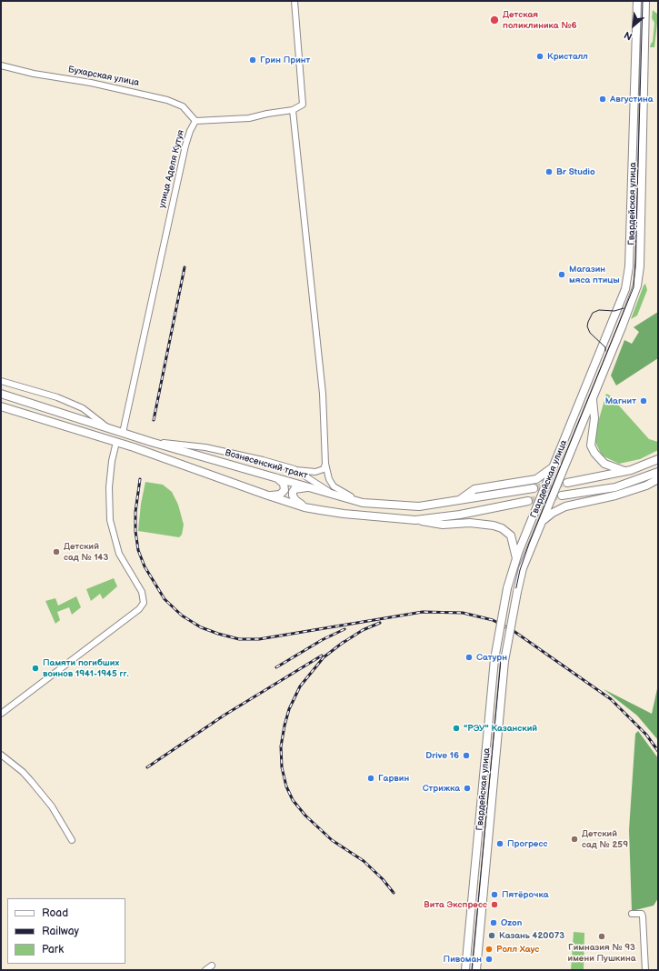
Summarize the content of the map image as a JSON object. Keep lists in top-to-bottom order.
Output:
{
  "streets": {
    "main road": ["Гвардейская улица", "Вознесенский тракт"],
    "street": ["Бухарская улица", "улица Аделя Кутуя"]
  },
  "crossings": [
    ["Бухарская улица", "улица Аделя Кутуя"],
    ["улица Аделя Кутуя", "Вознесенский тракт"]
  ],
  "places": [
    "Детская поликлиника №6",
    "Кристалл",
    "Грин Принт",
    "Августина",
    "Br Studio",
    "Магазин мяса птицы",
    "Магнит",
    "Детский сад № 143",
    "Сатурн",
    "Памяти погибших воинов 1941-1945 гг.",
    "\"РЭУ\" Казанский",
    "Drive 16",
    "Гарвин",
    "Стрижка",
    "Детский сад № 259",
    "Прогресс",
    "Пятёрочка",
    "Вита Экспресс",
    "Ozon",
    "Казань 420073",
    "Гимназия № 93 имени Пушкина",
    "Ролл Хаус",
    "Пивоман"
  ],
  "legend": ["Road", "Railway", "Park"],
  "north": "bottom left"
}
